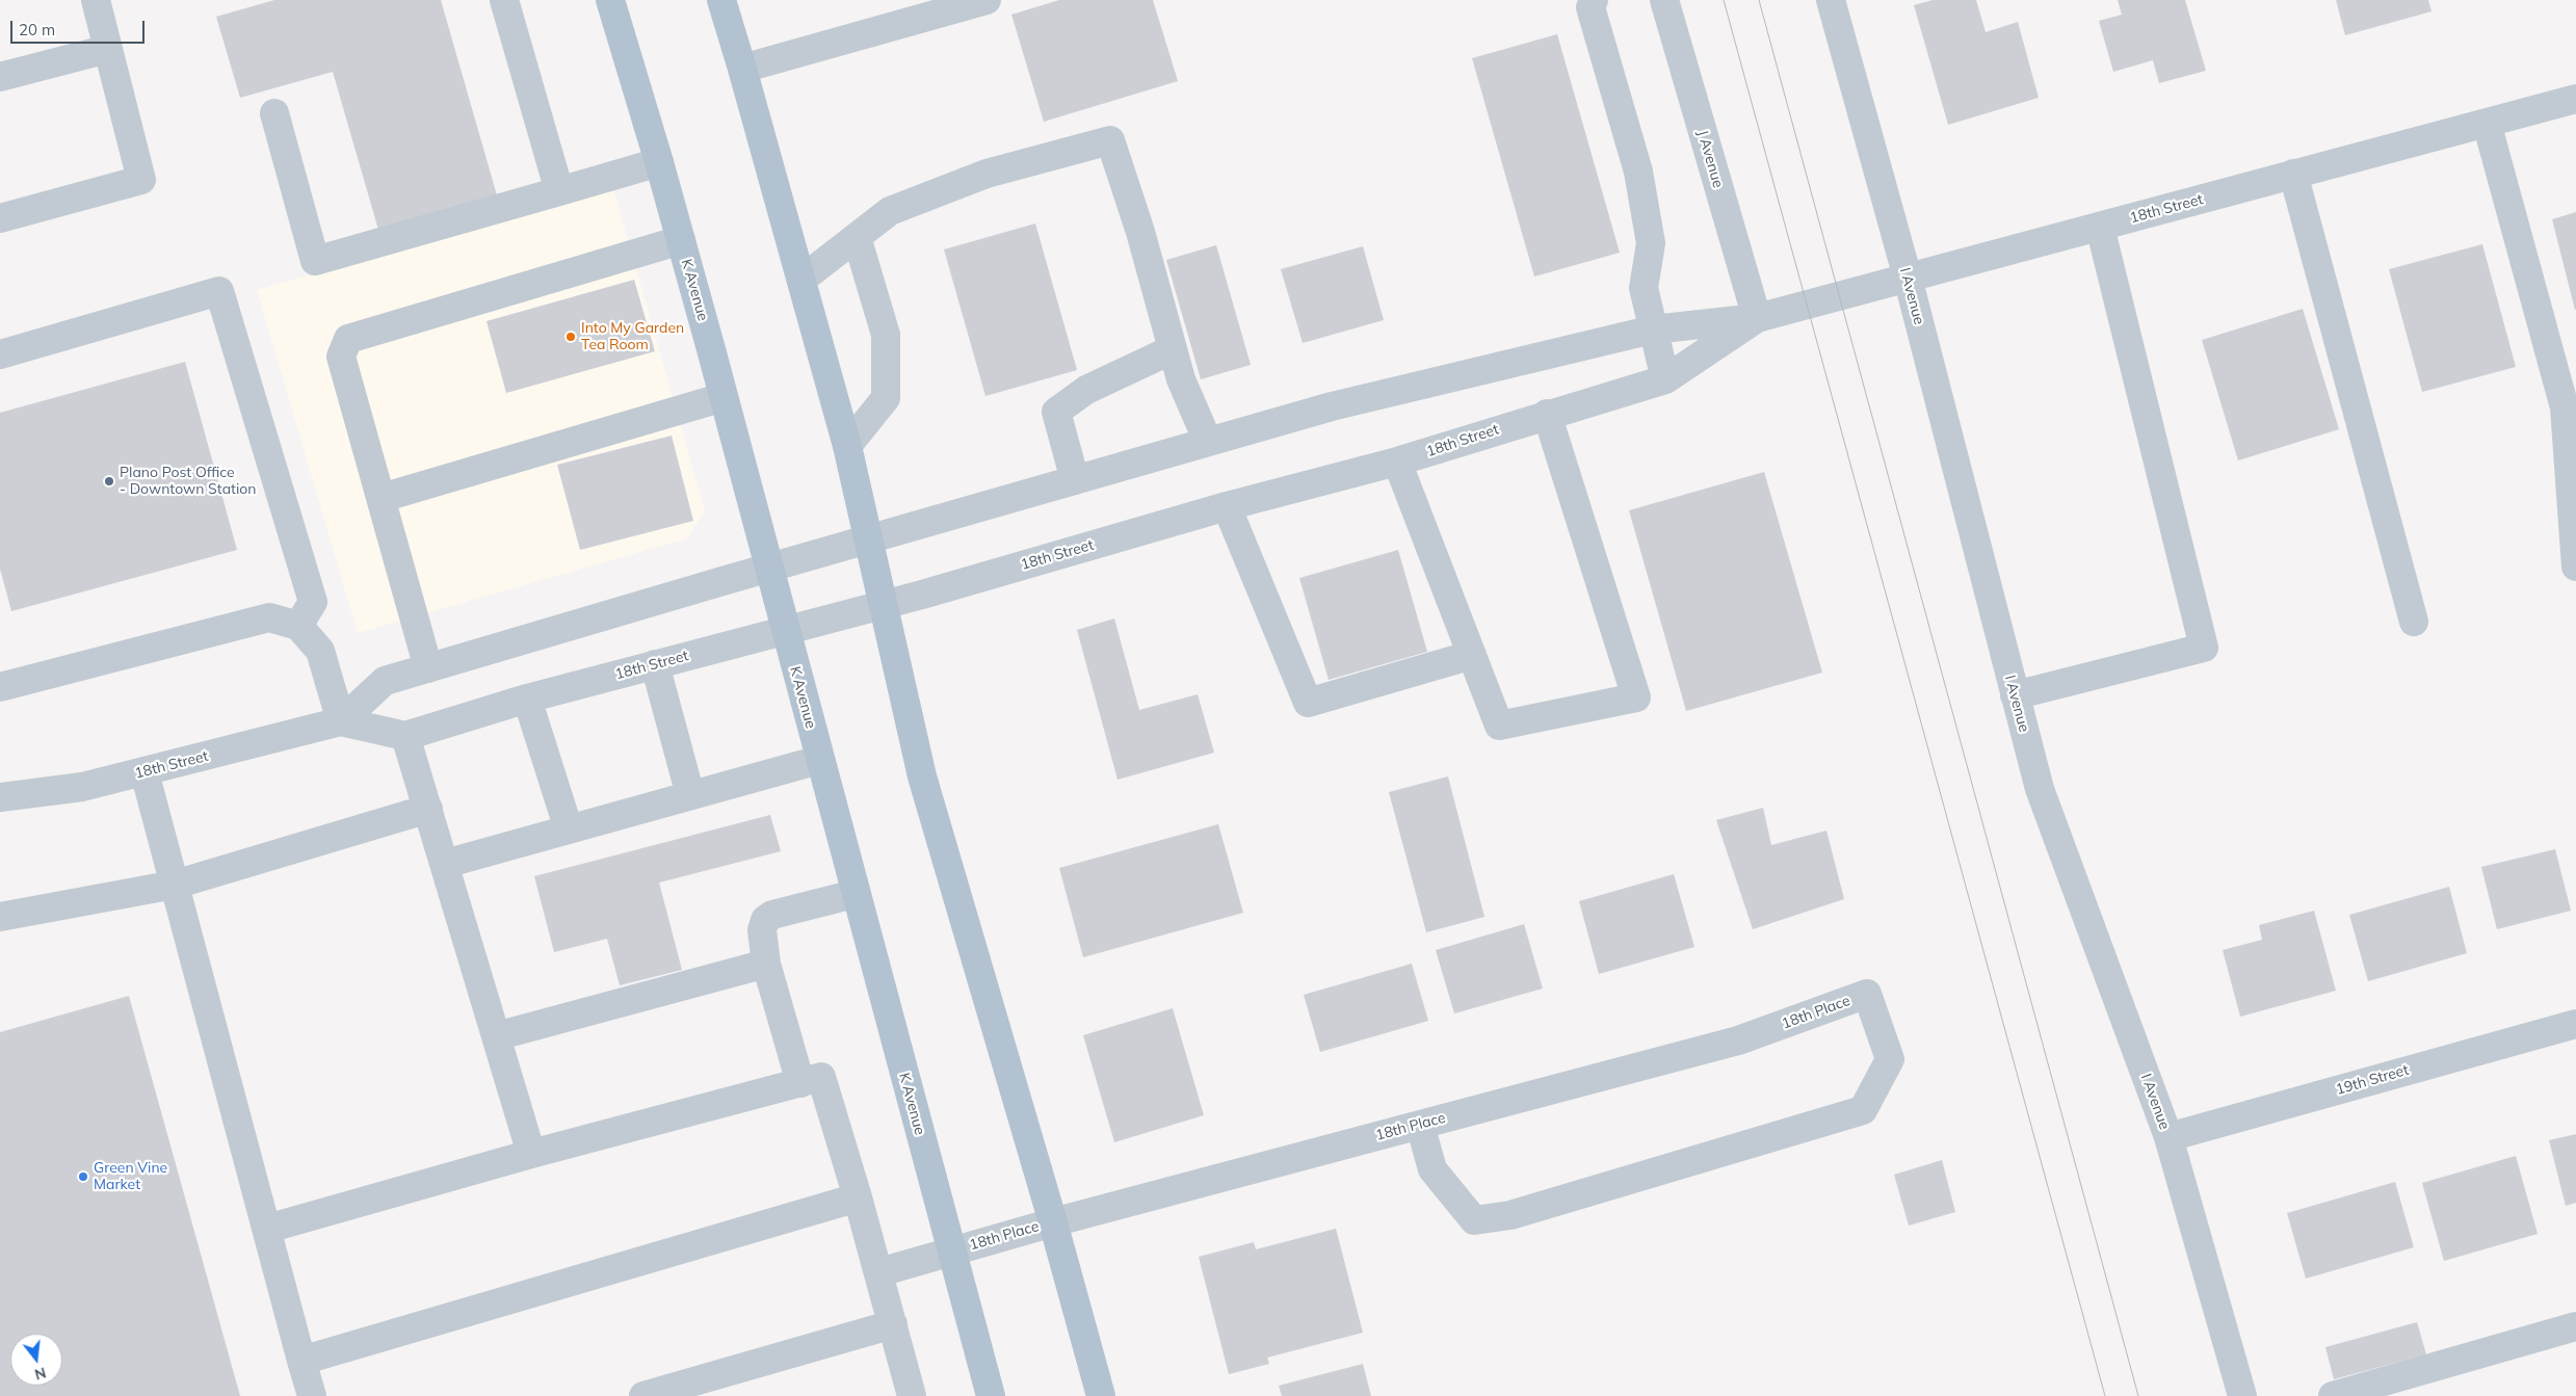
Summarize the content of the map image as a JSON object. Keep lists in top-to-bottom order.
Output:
{
  "streets": {
    "main road": ["K Avenue"],
    "street": [
      "J Avenue",
      "18th Street",
      "I Avenue",
      "18th Place",
      "19th Street"
    ]
  },
  "crossings": [
    ["J Avenue", "18th Street"],
    ["18th Street", "K Avenue"],
    ["18th Street", "I Avenue"],
    ["K Avenue", "18th Place"],
    ["I Avenue", "19th Street"]
  ],
  "places": ["Into My Garden Tea Room", "Plano Post Office - Downtown Station", "Green Vine Market"],
  "scale_bar": "20 m",
  "north": "bottom"
}
